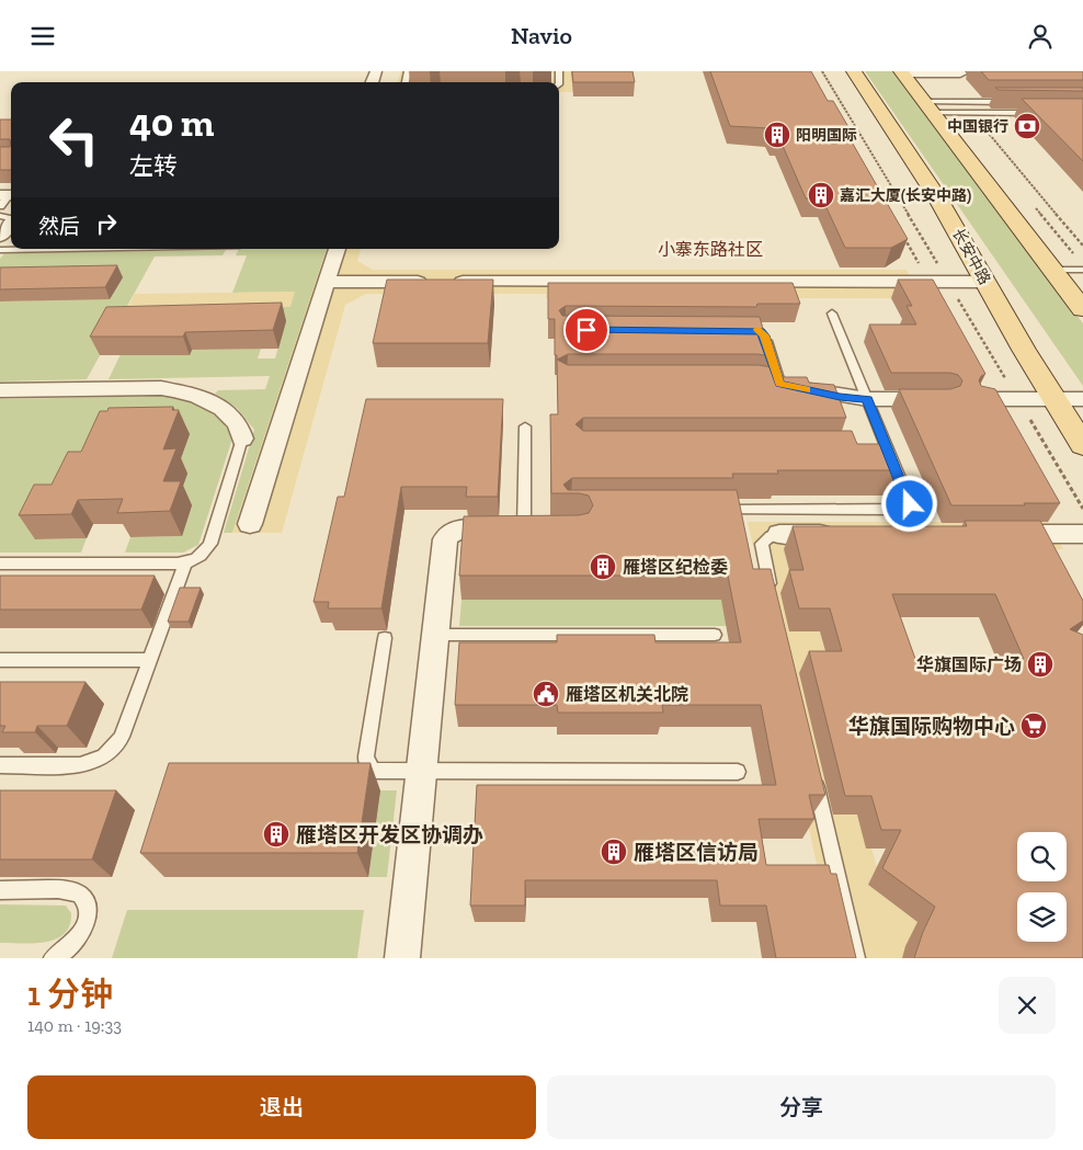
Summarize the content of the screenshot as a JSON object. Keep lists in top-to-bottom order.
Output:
{
  "streets": {
    "main road": ["长安中路"]
  },
  "districts": ["小寨东路社区"],
  "places": {
    "bank": ["中国银行"],
    "building": [
      "阳明国际",
      "嘉汇大厦(长安中路)",
      "雁塔区纪检委",
      "华旗国际广场",
      "雁塔区开发区协调办",
      "雁塔区信访局"
    ],
    "public building": ["雁塔区机关北院"],
    "supermarket": ["华旗国际购物中心"]
  },
  "page": {
    "header": "Navio",
    "turn": ["40 m", "左转"],
    "then": "然后",
    "heading": ["1 分钟", "140 m · 19:33"],
    "buttons": ["退出", "分享"]
  }
}
